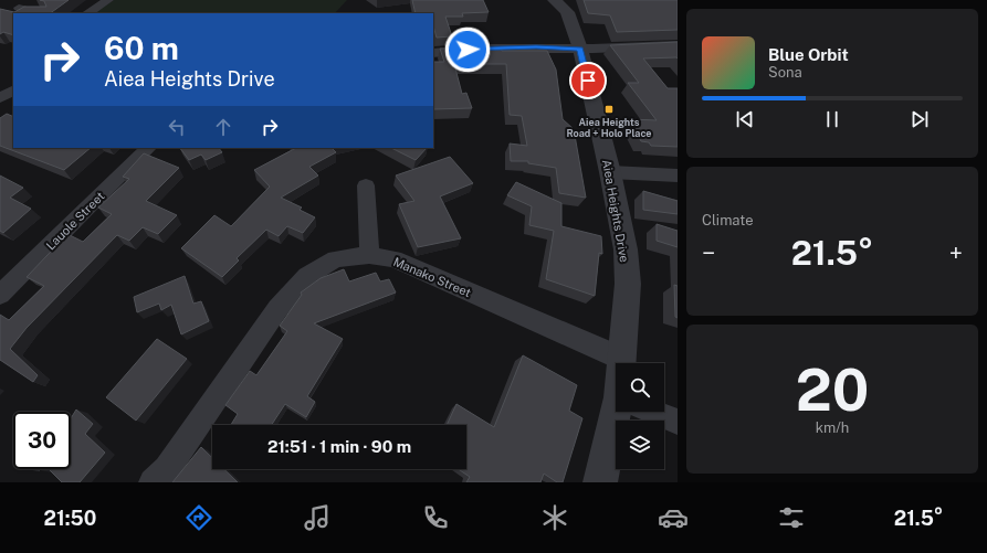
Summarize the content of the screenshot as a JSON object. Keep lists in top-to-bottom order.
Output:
{
  "streets": {
    "street": ["Aiea Heights Drive", "Lauole Street", "Manako Street"]
  },
  "crossings": [
    ["Aiea Heights Drive", "Manako Street"]
  ],
  "places": {
    "transit": ["Aiea Heights Road + Holo Place"]
  },
  "page": {
    "turn": ["60 m", "Aiea Heights Drive"],
    "song": ["Blue Orbit", "Sona"],
    "tile": [
      "Climate",
      ["20", "km/h"]
    ],
    "heat": ["−", "21.5°", "+"],
    "limit": "30",
    "trip": "21:51 · 1 min · 90 m",
    "tabs": ["21:50", "21.5°"]
  }
}
